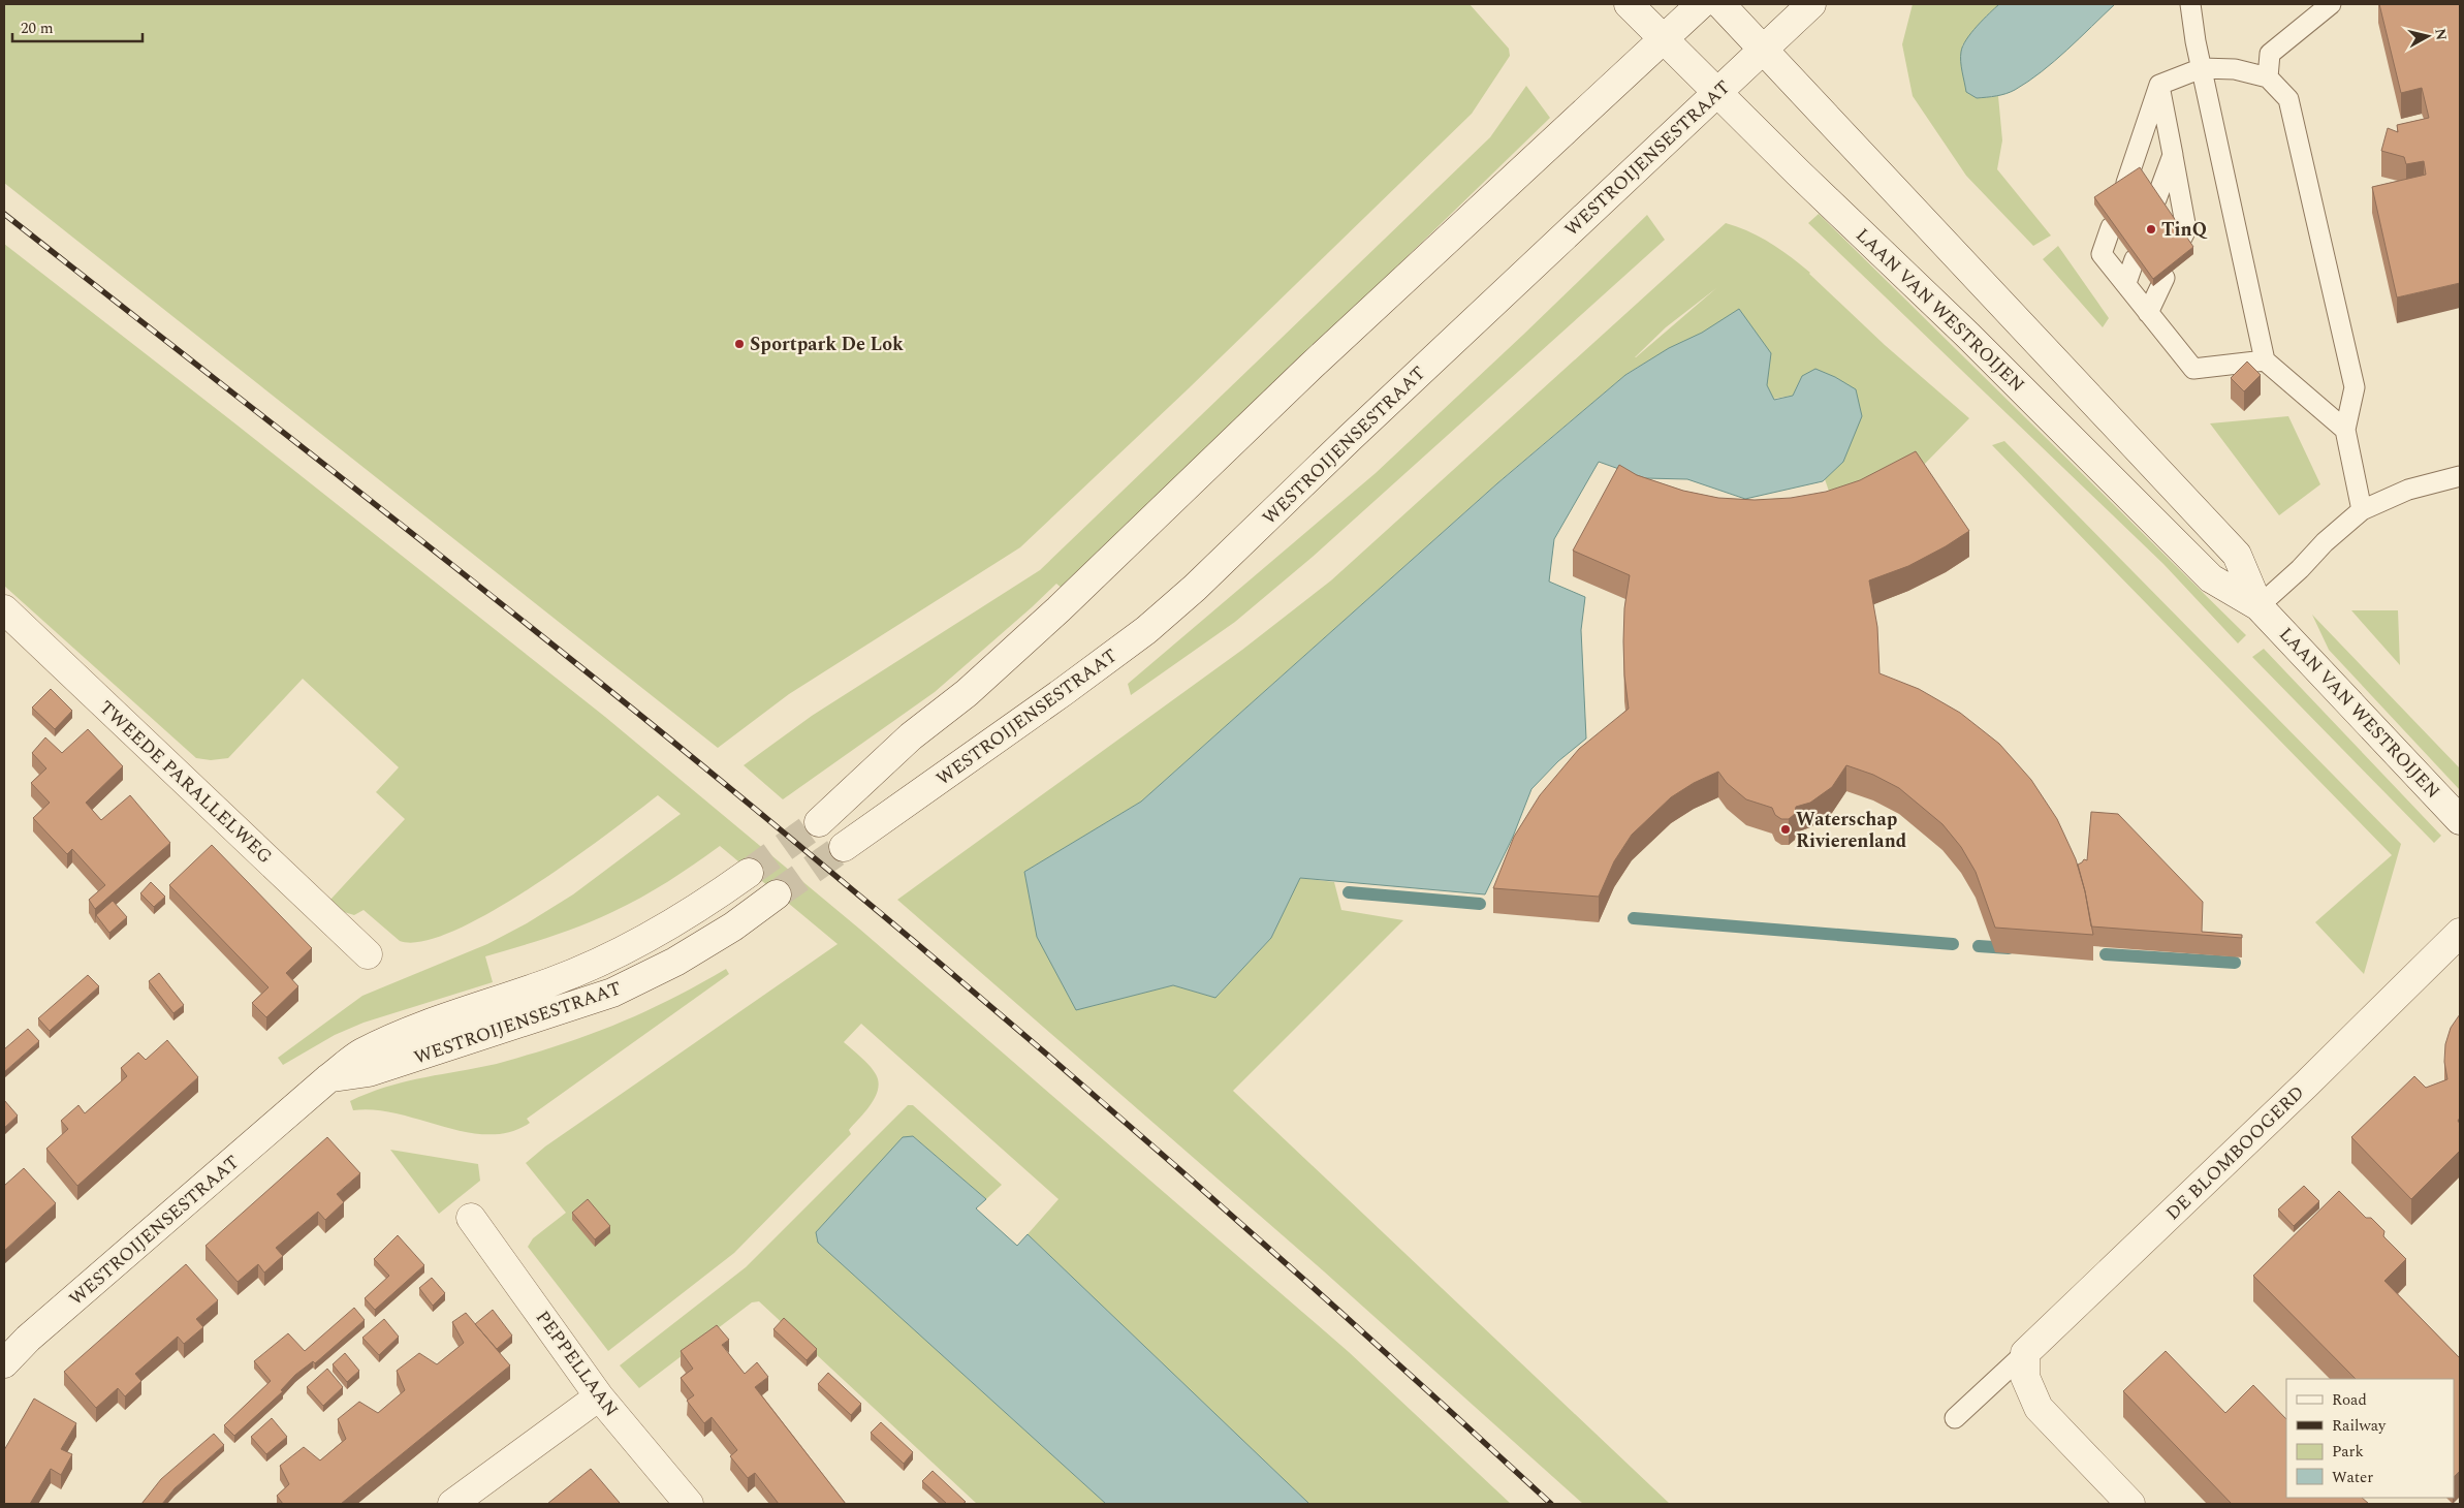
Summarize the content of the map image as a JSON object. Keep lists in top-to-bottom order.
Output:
{
  "streets": {
    "main road": [
      "WESTROIJENSESTRAAT",
      "LAAN VAN WESTROIJEN",
      "TWEEDE PARALLELWEG",
      "DE BLOMBOOGERD",
      "PEPPELLAAN"
    ]
  },
  "crossings": [
    ["WESTROIJENSESTRAAT", "LAAN VAN WESTROIJEN"]
  ],
  "places": ["TinQ", "Sportpark De Lok", "Waterschap Rivierenland"],
  "legend": [
    "Road",
    "Railway",
    "Park",
    "Water"
  ],
  "scale_bar": "20 m",
  "north": "right"
}
